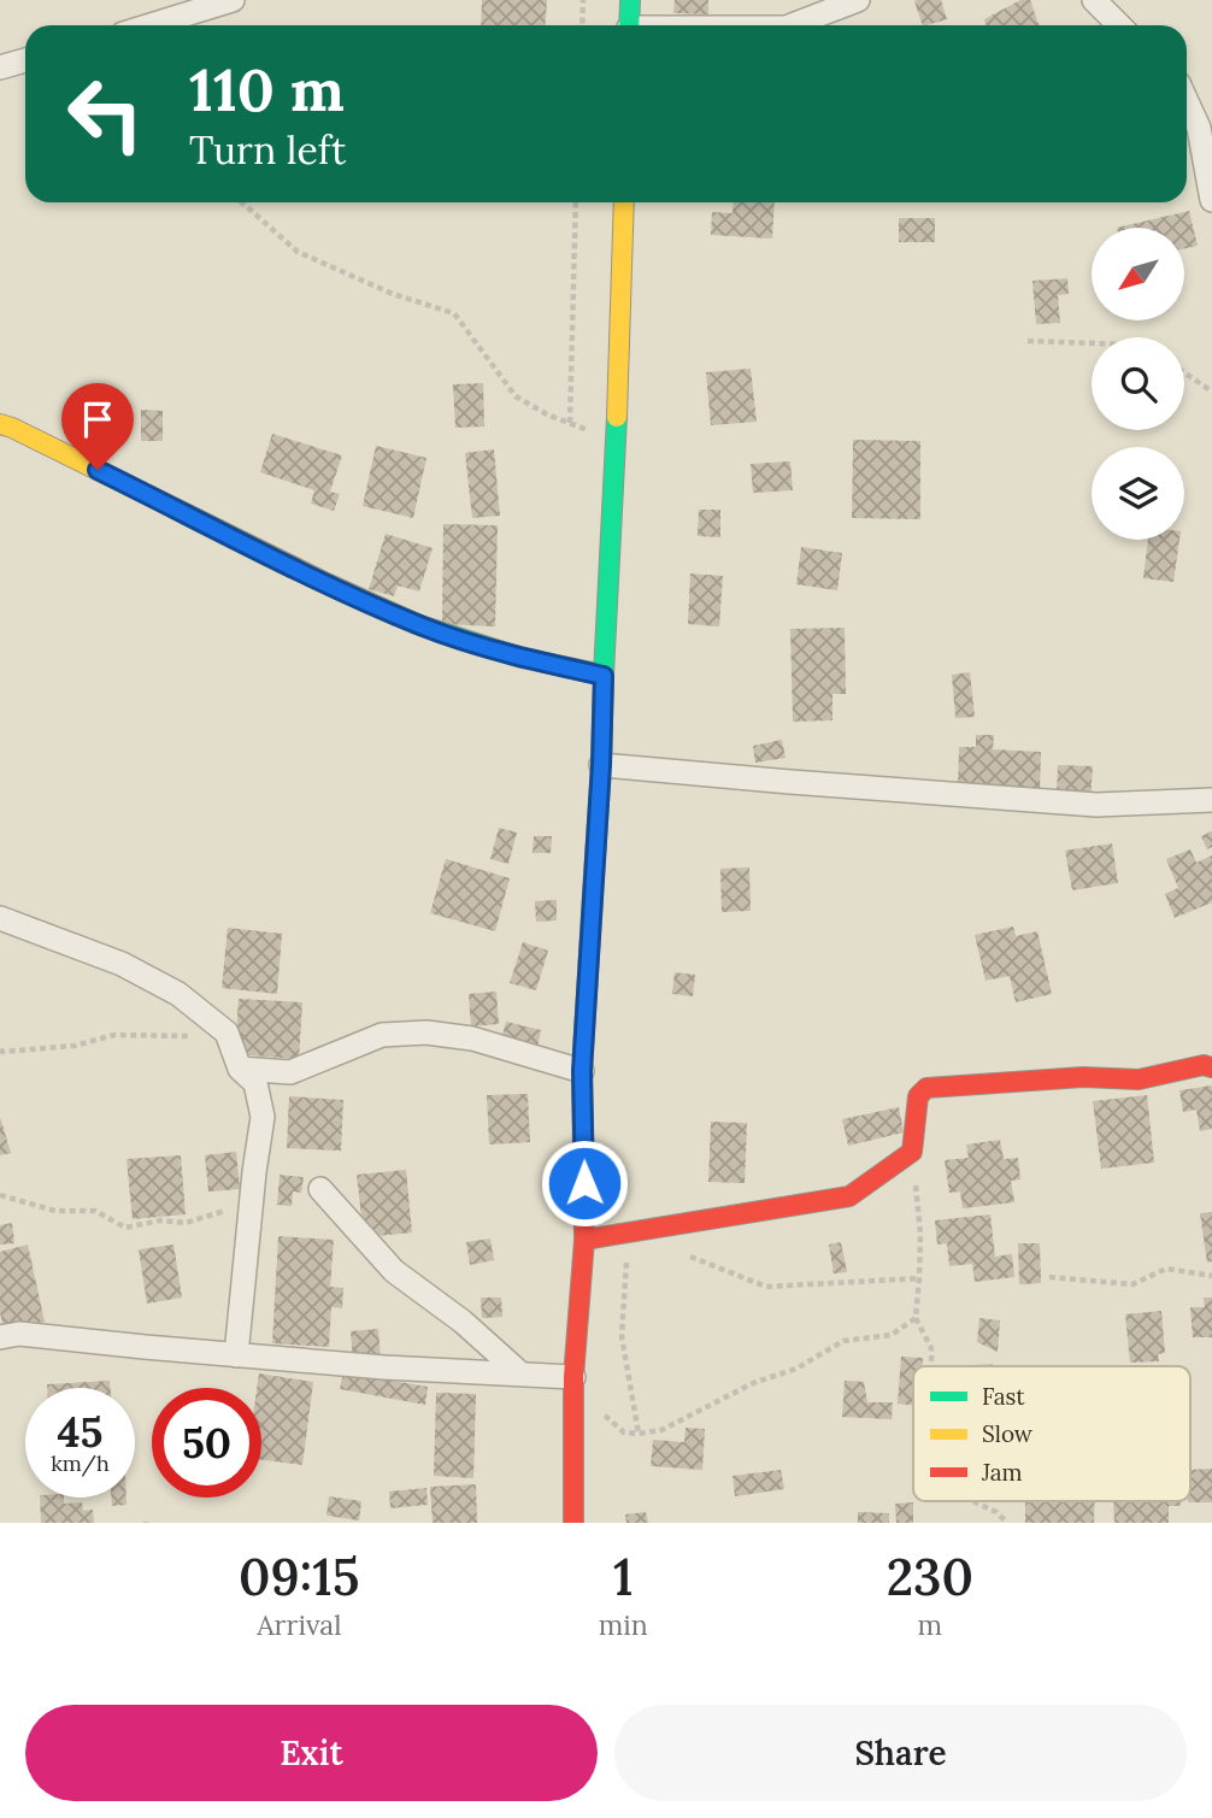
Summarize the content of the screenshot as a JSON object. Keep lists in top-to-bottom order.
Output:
{
  "legend": ["Fast", "Slow", "Jam"],
  "north": "bottom left",
  "page": {
    "turn": ["110 m", "Turn left"],
    "speed": "45 km/h",
    "limit": "50",
    "eta": [
      "09:15",
      "Arrival",
      "1",
      "min",
      "230",
      "m"
    ],
    "buttons": ["Exit", "Share"]
  }
}
